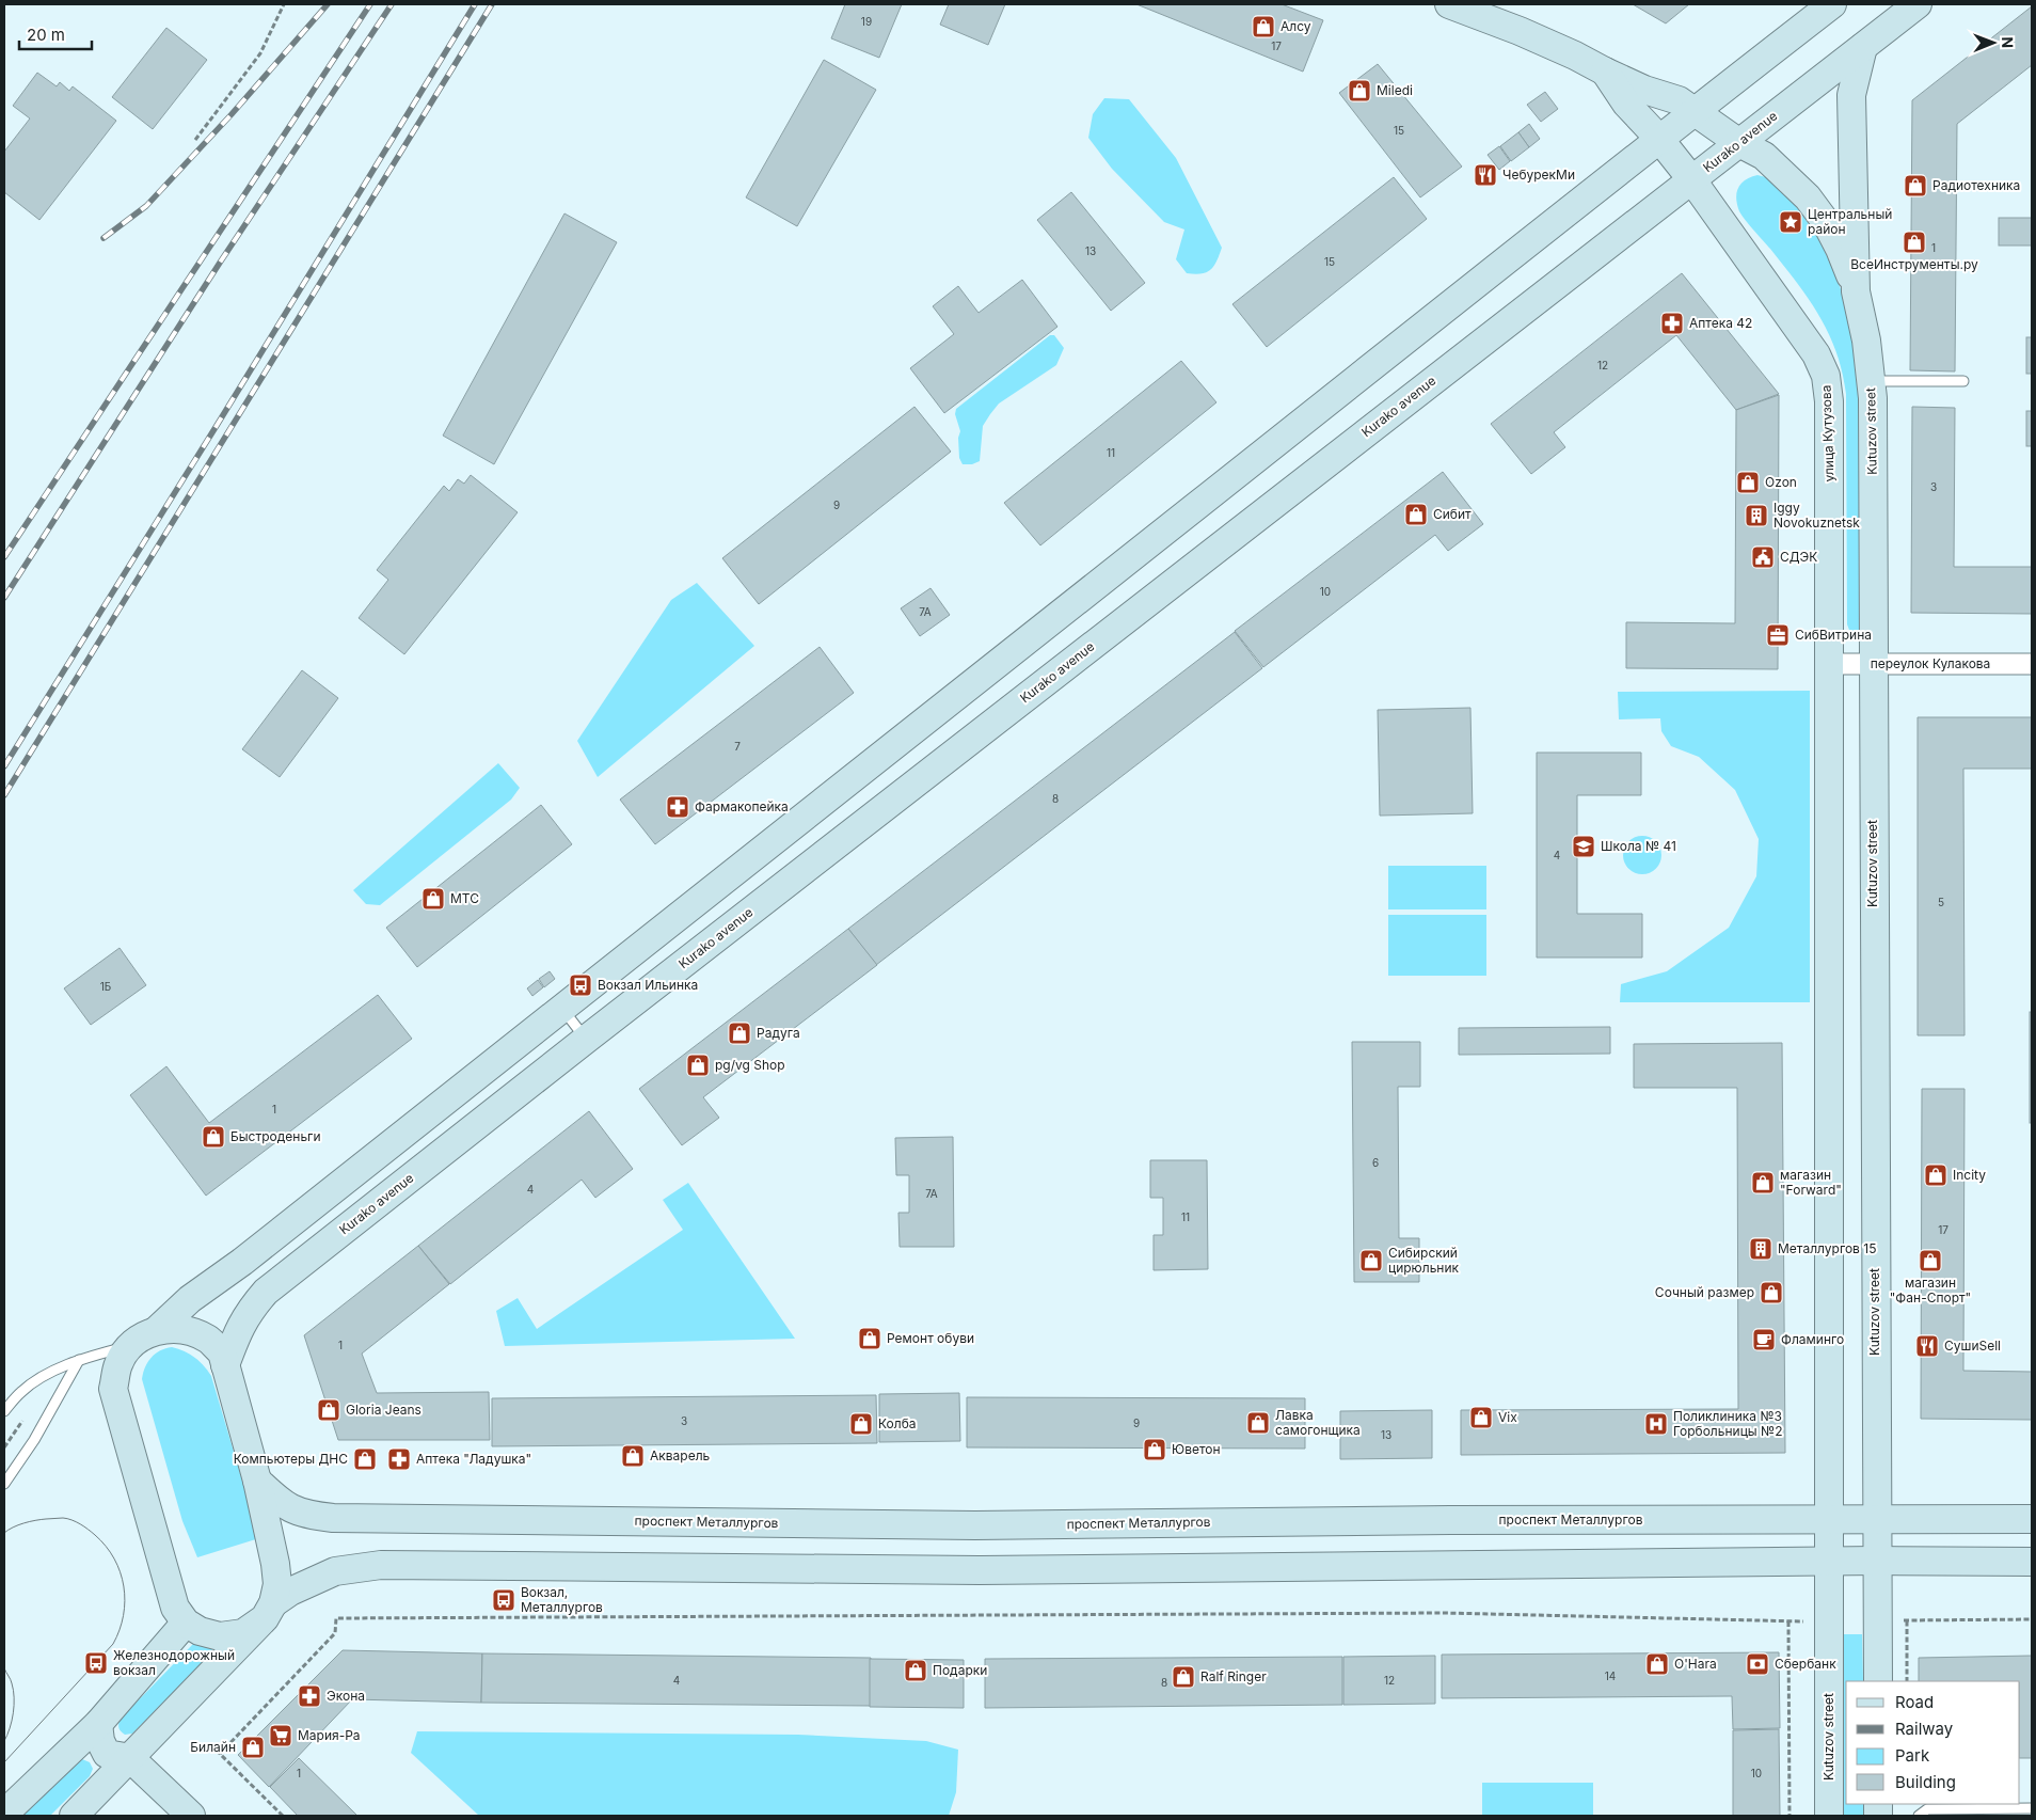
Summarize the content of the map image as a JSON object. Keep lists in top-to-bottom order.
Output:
{
  "streets": {
    "main road": [
      "Kurako avenue",
      "Kutuzov street",
      "улица Кутузова",
      "проспект Металлургов"
    ],
    "street": ["переулок Кулакова"]
  },
  "crossings": [
    ["Kurako avenue", "Kutuzov street"],
    ["Kurako avenue", "улица Кутузова"],
    ["Kutuzov street", "улица Кутузова"],
    ["Kutuzov street", "переулок Кулакова"],
    ["Kutuzov street", "проспект Металлургов"],
    ["улица Кутузова", "переулок Кулакова"]
  ],
  "places": {
    "shop": [
      "Алсу",
      "Miledi",
      "Радиотехника",
      "ВсеИнструменты.ру",
      "Ozon",
      "Сибит",
      "МТС",
      "Радуга",
      "pg/vg Shop",
      "Быстроденьги",
      "Incity",
      "магазин \"Forward\"",
      "Сибирский цирюльник",
      "магазин \"Фан-Спорт\"",
      "Сочный размер",
      "Ремонт обуви",
      "Gloria Jeans",
      "Vix",
      "Лавка самогонщика",
      "Колба",
      "Юветон",
      "Акварель",
      "Компьютеры ДНС",
      "O'Hara",
      "Подарки",
      "Ralf Ringer",
      "Билайн"
    ],
    "restaurant": ["ЧебурекМи", "СушиSell"],
    "place": ["Центральный район"],
    "pharmacy": [
      "Аптека 42",
      "Фармакопейка",
      "Аптека \"Ладушка\"",
      "Экона"
    ],
    "building": ["Iggy Novokuznetsk", "Металлургов 15"],
    "public building": ["СДЭК"],
    "office": ["СибВитрина"],
    "school or university": ["Школа № 41"],
    "bus stop": ["Вокзал Ильинка", "Вокзал, Металлургов", "Железнодорожный вокзал"],
    "cafe": ["Фламинго"],
    "hospital": ["Поликлиника №3 Горбольницы №2"],
    "bank": ["Сбербанк"],
    "supermarket": ["Мария-Ра"]
  },
  "house_numbers": [
    "19",
    "17",
    "15",
    "1",
    "13",
    "15",
    "12",
    "11",
    "3",
    "9",
    "10",
    "7А",
    "7",
    "8",
    "4",
    "5",
    "1Б",
    "1",
    "6",
    "4",
    "7А",
    "11",
    "17",
    "1",
    "3",
    "9",
    "13",
    "14",
    "4",
    "12",
    "8",
    "1",
    "10"
  ],
  "legend": [
    "Road",
    "Railway",
    "Park",
    "Building"
  ],
  "scale_bar": "20 m",
  "north": "right"
}
